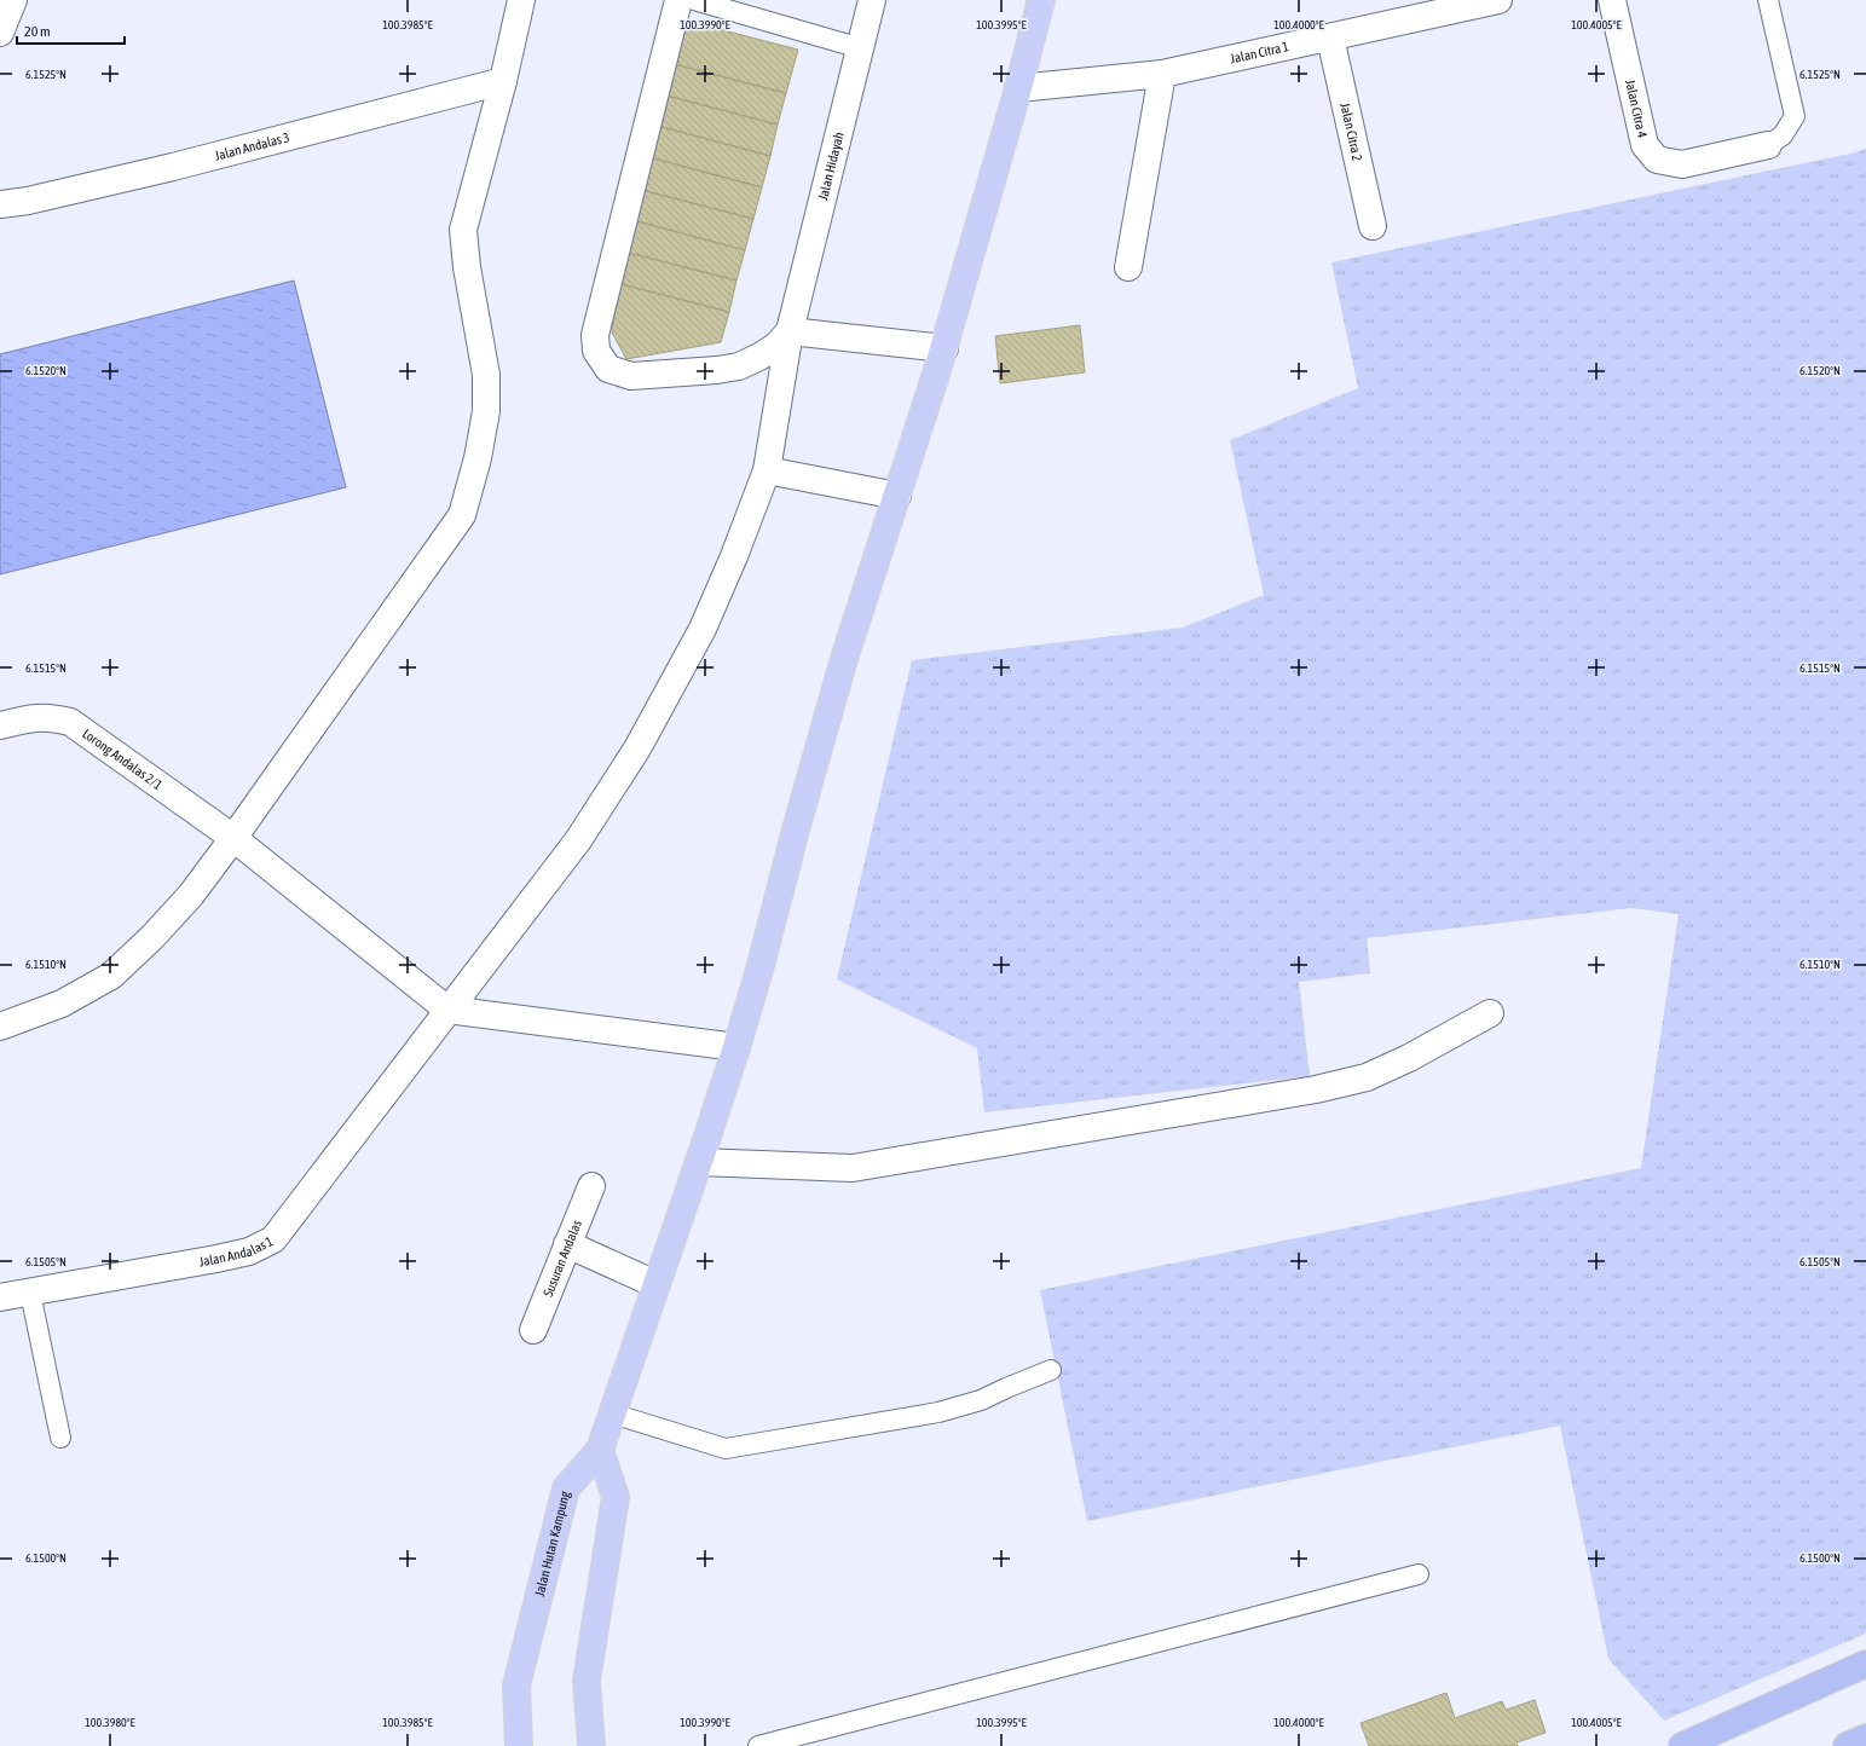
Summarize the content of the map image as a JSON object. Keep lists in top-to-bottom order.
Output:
{
  "streets": {
    "main road": ["Jalan Hutan Kampung"],
    "street": [
      "Jalan Citra 1",
      "Jalan Citra 4",
      "Jalan Citra 2",
      "Jalan Andalas 3",
      "Jalan Hidayah",
      "Lorong Andalas 2/1",
      "Jalan Andalas 1",
      "Susuran Andalas"
    ]
  },
  "crossings": [
    ["Jalan Citra 1", "Jalan Citra 2"],
    ["Jalan Hidayah", "Jalan Andalas 1"],
    ["Lorong Andalas 2/1", "Jalan Andalas 1"]
  ],
  "scale_bar": "20 m",
  "coordinates": [
    "100.3985°E",
    "100.3990°E",
    "100.3995°E",
    "100.4000°E",
    "100.4005°E",
    "6.1525°N",
    "6.1520°N",
    "6.1515°N",
    "6.1510°N",
    "6.1505°N",
    "6.1500°N",
    "100.3980°E"
  ]
}
